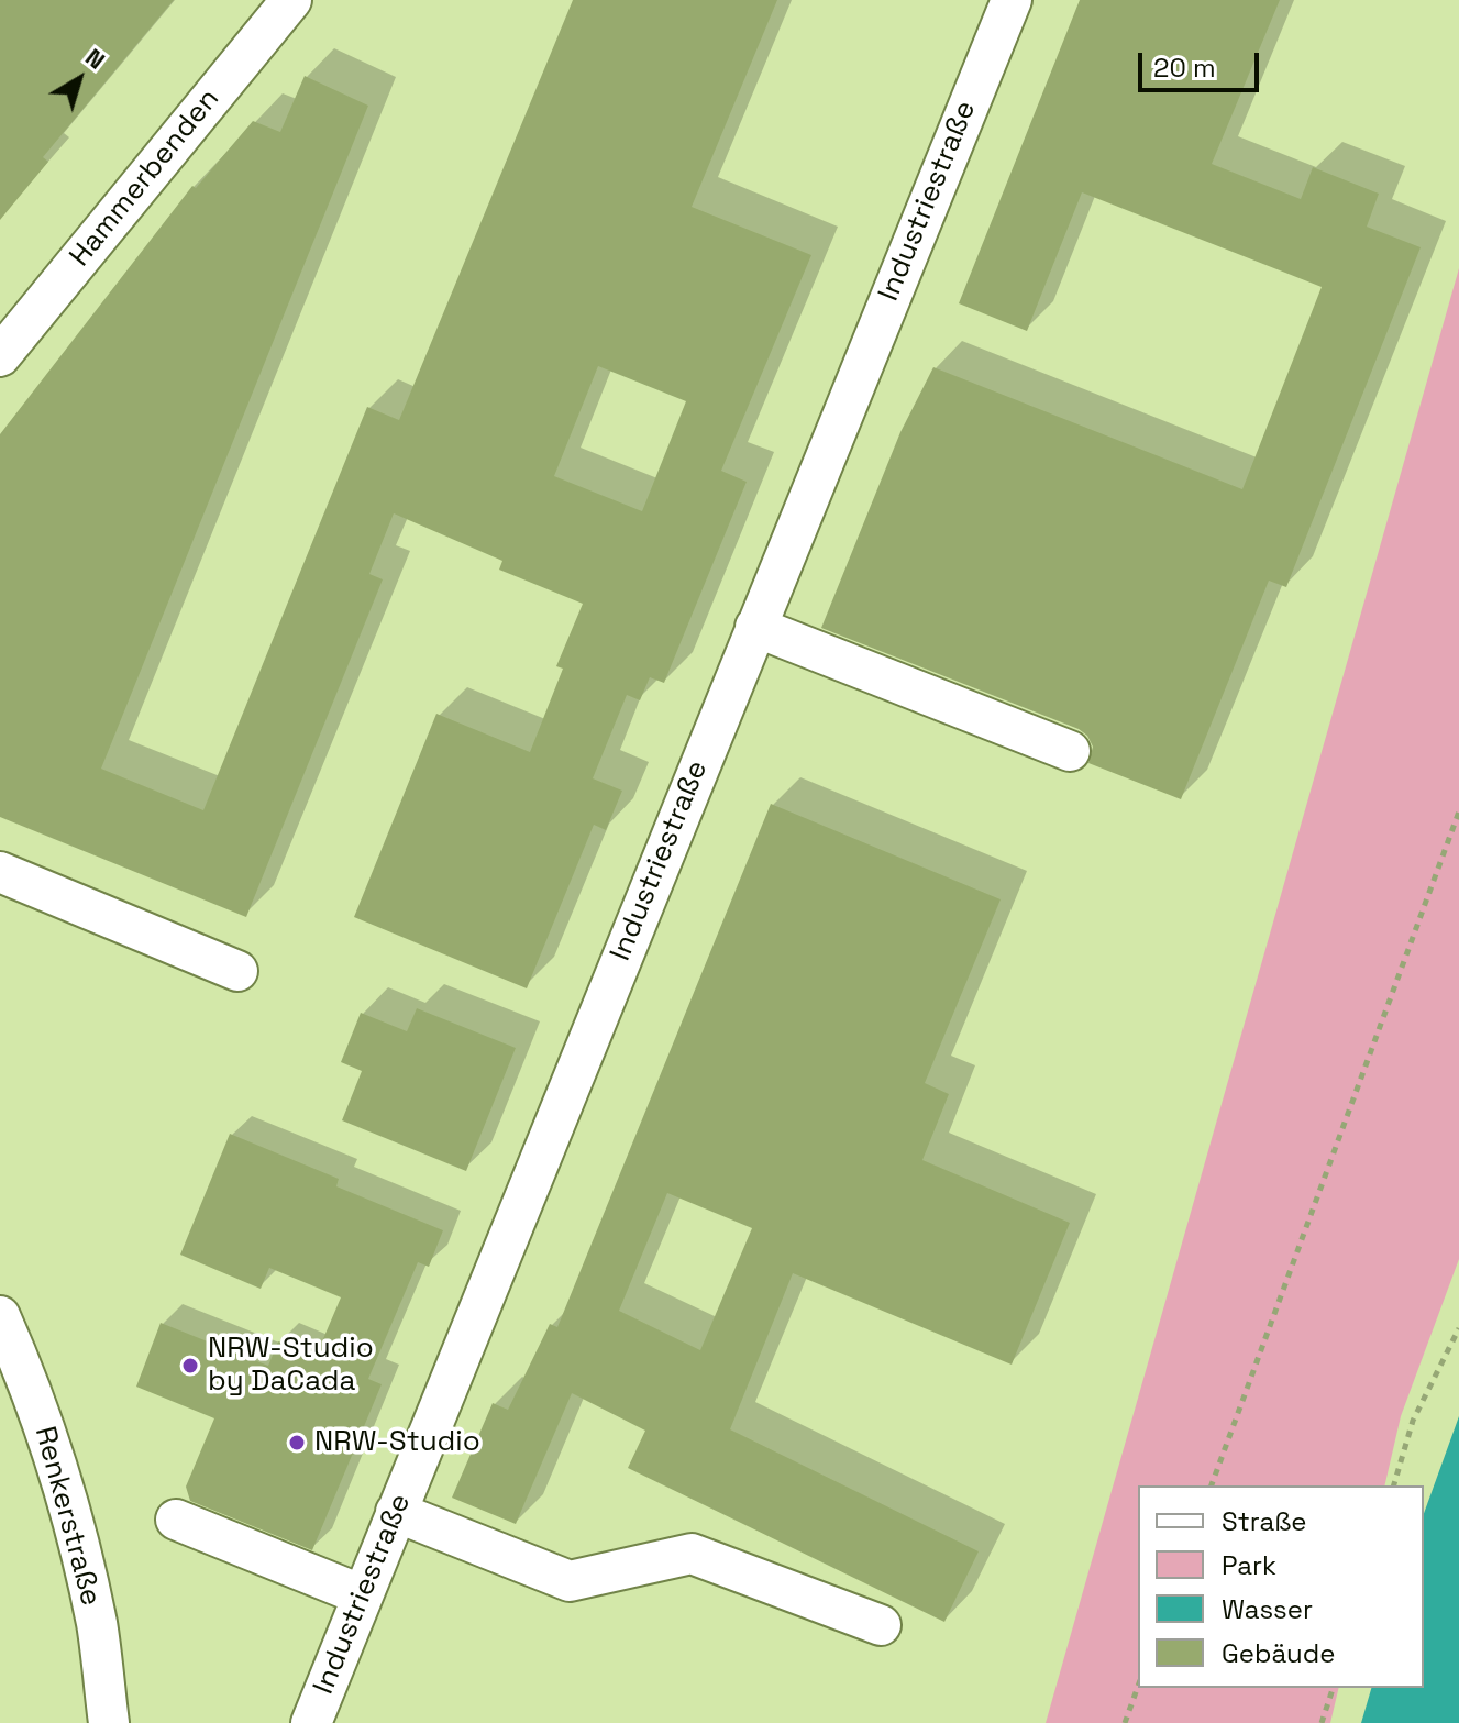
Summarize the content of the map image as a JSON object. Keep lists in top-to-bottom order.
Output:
{
  "streets": {
    "street": ["Hammerbenden", "Industriestraße", "Renkerstraße"]
  },
  "places": ["NRW-Studio by DaCada", "NRW-Studio"],
  "legend": [
    "Straße",
    "Park",
    "Wasser",
    "Gebäude"
  ],
  "scale_bar": "20 m",
  "north": "top right"
}
